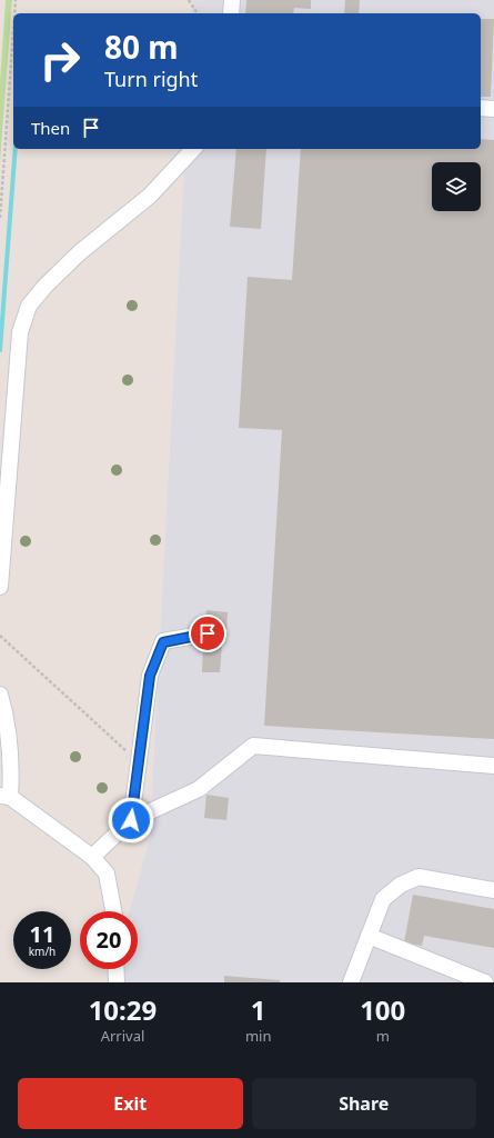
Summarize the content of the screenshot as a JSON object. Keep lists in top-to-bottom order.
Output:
{
  "page": {
    "turn": ["80 m", "Turn right"],
    "then": "Then",
    "speed": "11 km/h",
    "limit": "20",
    "eta": [
      "10:29",
      "Arrival",
      "1",
      "min",
      "100",
      "m"
    ],
    "buttons": ["Exit", "Share"]
  }
}
